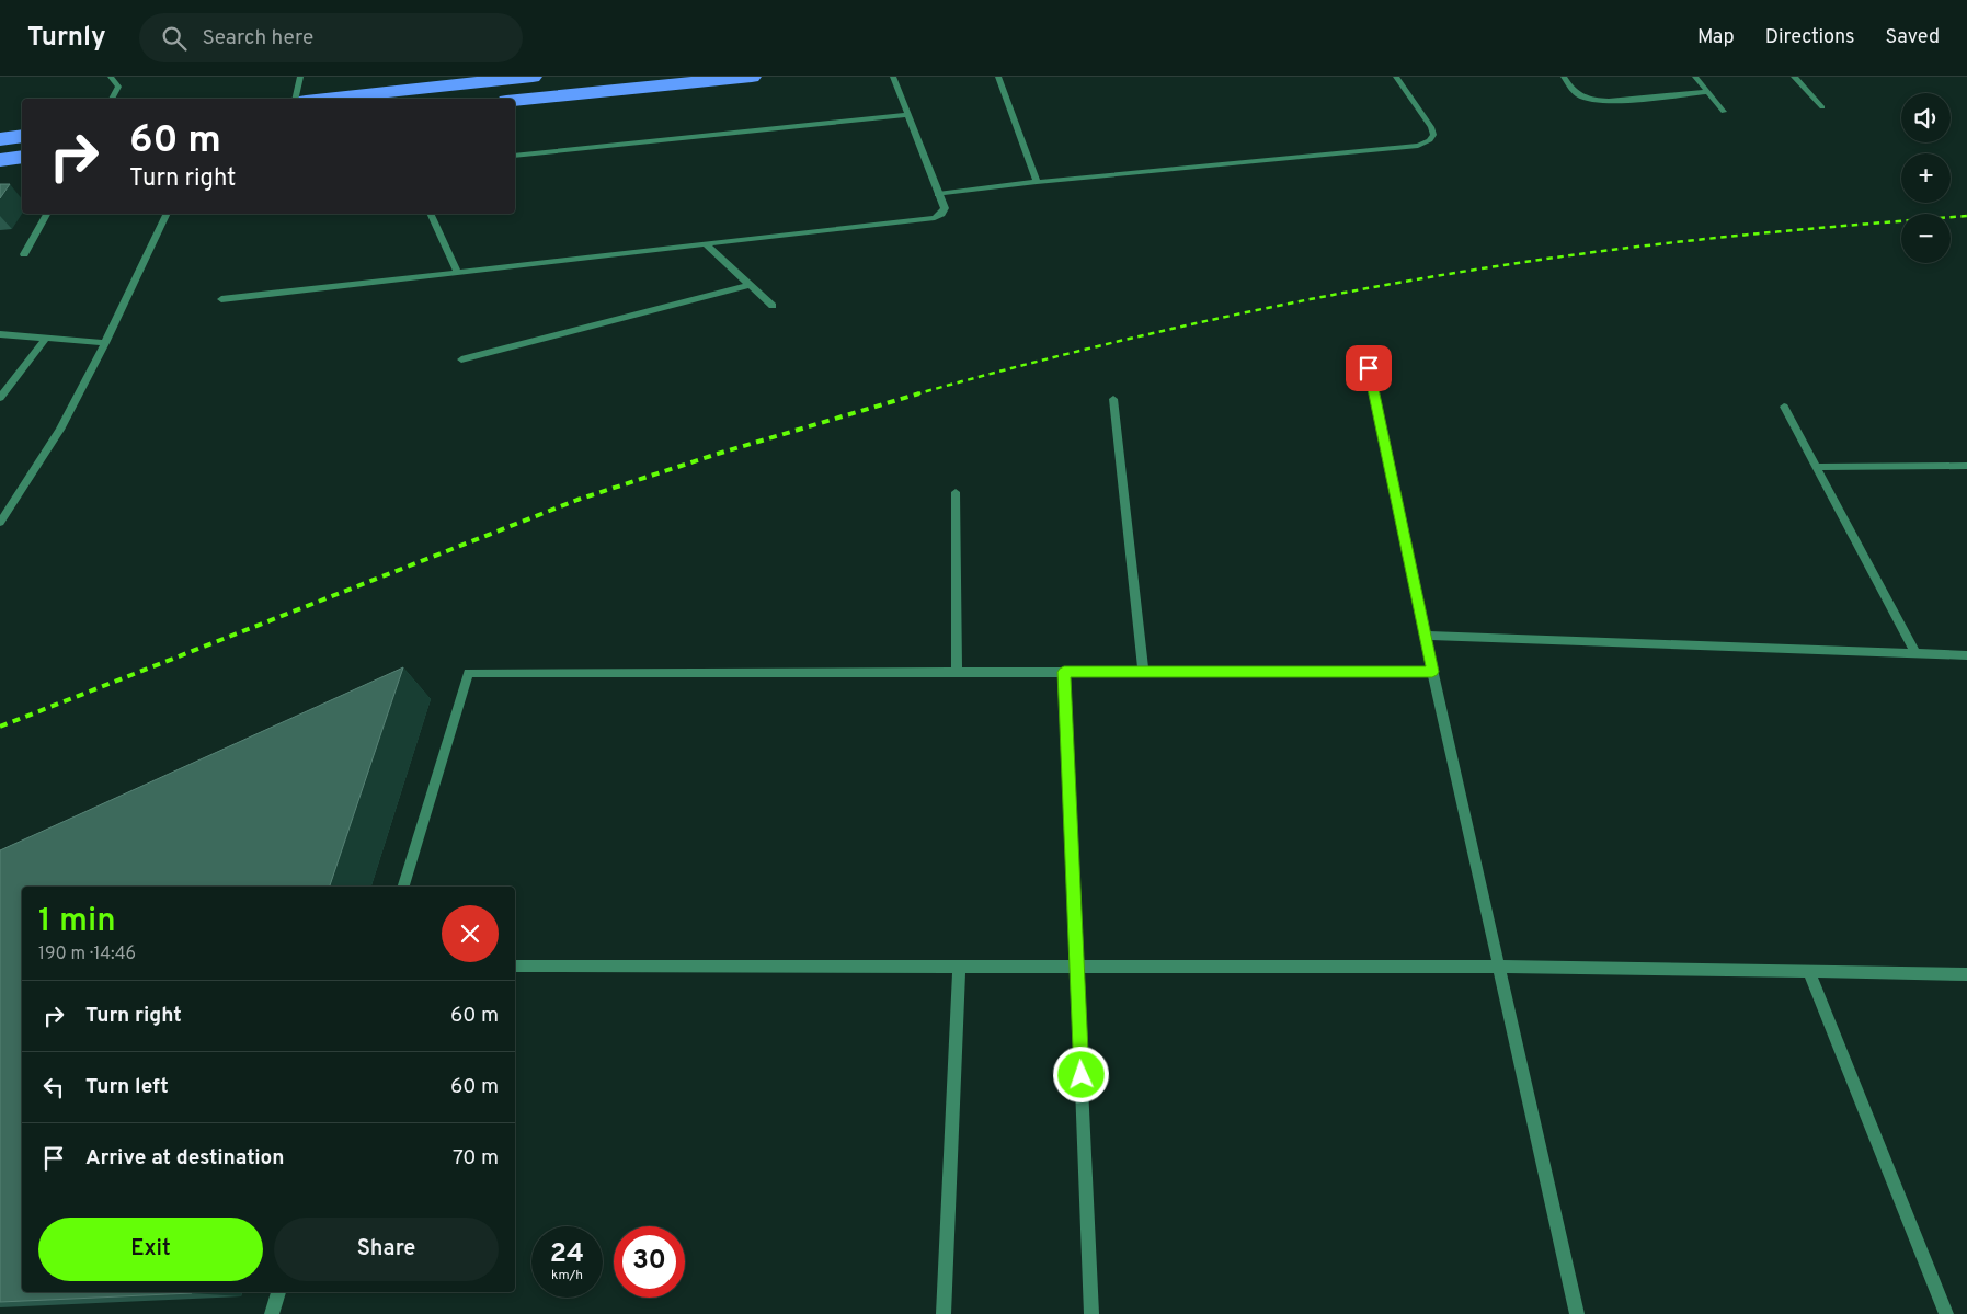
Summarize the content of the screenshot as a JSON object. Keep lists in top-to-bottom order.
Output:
{
  "page": {
    "header": "Turnly",
    "search": "Search here",
    "nav": ["Map", "Directions", "Saved"],
    "map_buttons": ["+", "−"],
    "turn": ["60 m", "Turn right"],
    "heading": ["1 min", "190 m · 14:46"],
    "list": [
      {
        "name": "Turn right",
        "value": "60 m"
      },
      {
        "name": "Turn left",
        "value": "60 m"
      },
      {
        "name": "Arrive at destination",
        "value": "70 m"
      }
    ],
    "buttons": ["Exit", "Share"],
    "speed": "24 km/h",
    "limit": "30"
  }
}
